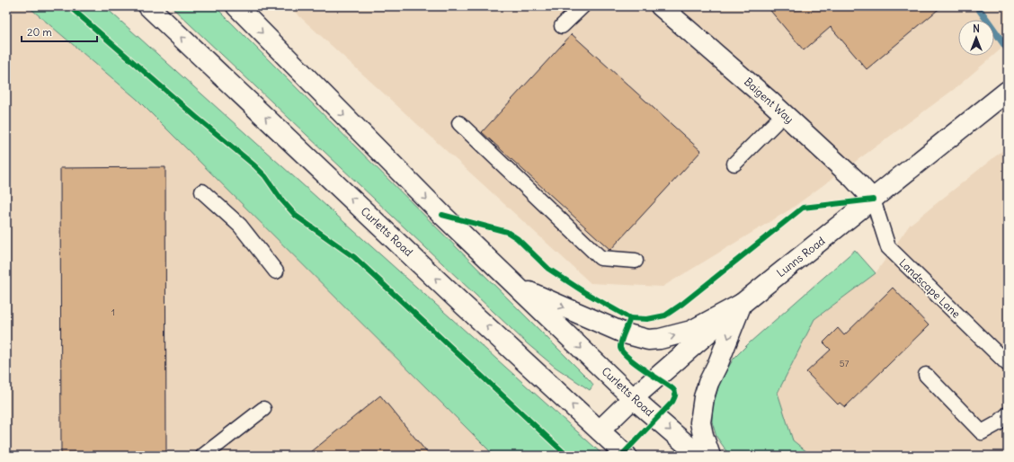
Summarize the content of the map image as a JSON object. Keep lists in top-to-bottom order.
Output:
{
  "streets": {
    "main road": ["Baigent Way", "Curletts Road", "Lunns Road"],
    "lane": ["Landscape Lane"]
  },
  "crossings": [
    ["Baigent Way", "Lunns Road"],
    ["Baigent Way", "Landscape Lane"],
    ["Curletts Road", "Lunns Road"],
    ["Lunns Road", "Landscape Lane"]
  ],
  "house_numbers": ["1", "57"],
  "scale_bar": "20 m",
  "north": "top"
}
